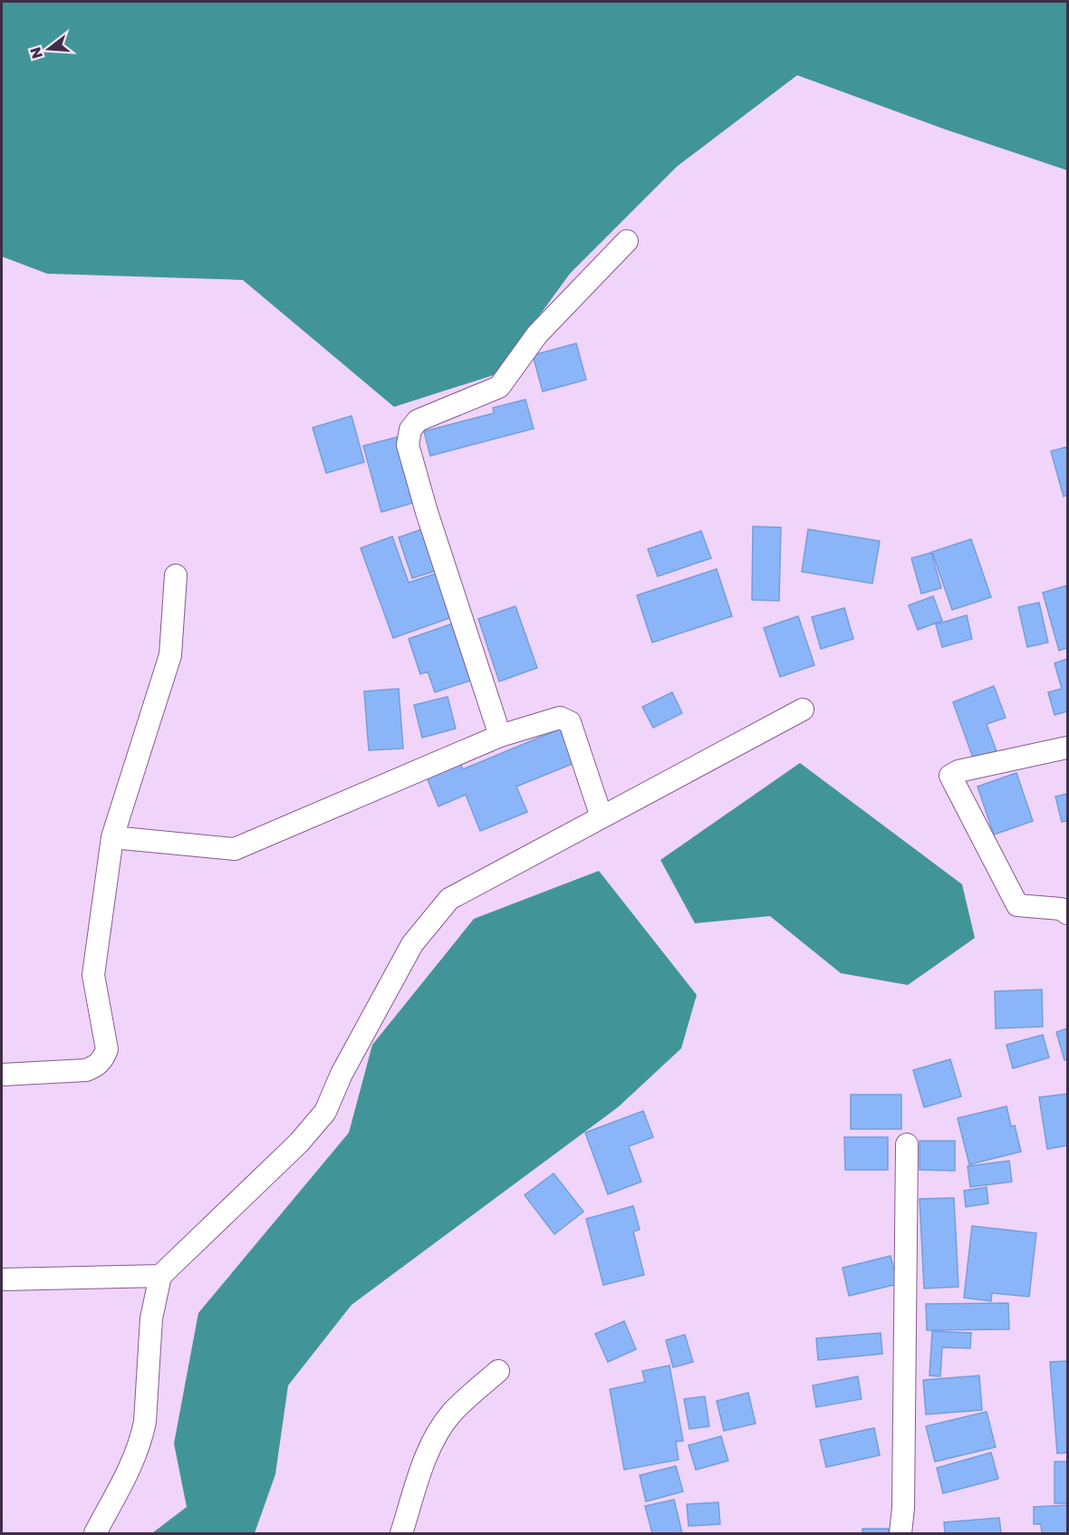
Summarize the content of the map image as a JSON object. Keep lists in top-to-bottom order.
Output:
{
  "north": "left"
}
